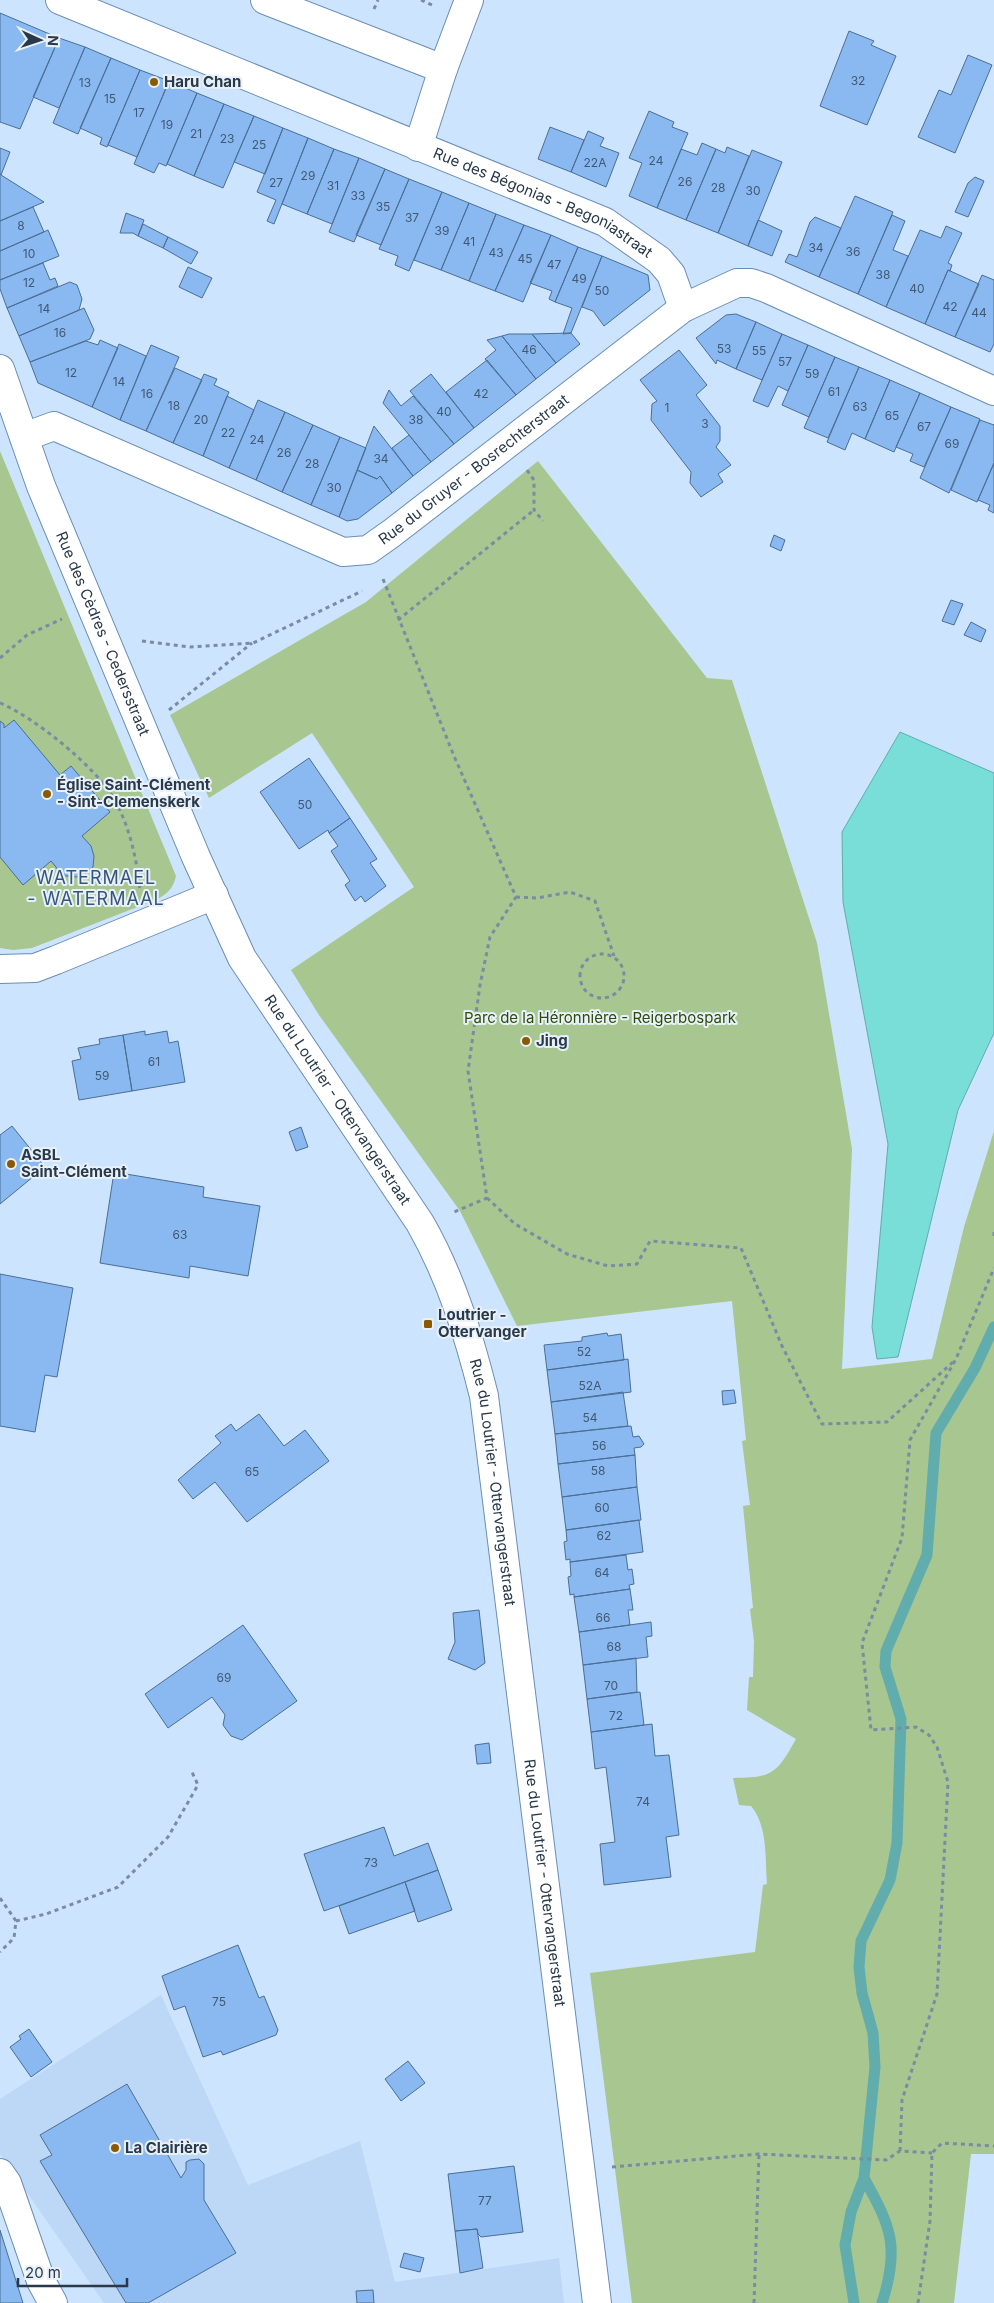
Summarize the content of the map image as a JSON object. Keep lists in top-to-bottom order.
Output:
{
  "streets": {
    "street": [
      "Rue des Bégonias - Begoniastraat",
      "Rue du Gruyer - Bosrechterstraat",
      "Rue des Cèdres - Cedersstraat",
      "Rue du Loutrier - Ottervangerstraat"
    ]
  },
  "crossings": [
    ["Rue des Bégonias - Begoniastraat", "Rue du Gruyer - Bosrechterstraat"],
    ["Rue du Gruyer - Bosrechterstraat", "Rue des Cèdres - Cedersstraat"],
    ["Rue des Cèdres - Cedersstraat", "Rue du Loutrier - Ottervangerstraat"]
  ],
  "districts": ["WATERMAEL - WATERMAAL"],
  "parks": ["Parc de la Héronnière - Reigerbospark"],
  "places": {
    "other": [
      "Haru Chan",
      "Église Saint-Clément - Sint-Clemenskerk",
      "Jing",
      "ASBL Saint-Clément",
      "La Clairière"
    ],
    "transit": ["Loutrier - Ottervanger"]
  },
  "house_numbers": [
    "32",
    "13",
    "15",
    "17",
    "19",
    "21",
    "23",
    "25",
    "24",
    "22A",
    "29",
    "26",
    "27",
    "31",
    "28",
    "30",
    "33",
    "35",
    "37",
    "8",
    "39",
    "41",
    "34",
    "36",
    "43",
    "10",
    "45",
    "47",
    "38",
    "49",
    "12",
    "40",
    "50",
    "42",
    "14",
    "44",
    "16",
    "53",
    "46",
    "55",
    "57",
    "12",
    "59",
    "14",
    "61",
    "16",
    "42",
    "18",
    "63",
    "1",
    "40",
    "65",
    "20",
    "38",
    "3",
    "67",
    "22",
    "24",
    "69",
    "26",
    "34",
    "28",
    "30",
    "50",
    "61",
    "59",
    "63",
    "52",
    "52A",
    "54",
    "56",
    "58",
    "65",
    "60",
    "62",
    "64",
    "66",
    "68",
    "69",
    "70",
    "72",
    "74",
    "73",
    "75",
    "77"
  ],
  "scale_bar": "20 m",
  "north": "right"
}
